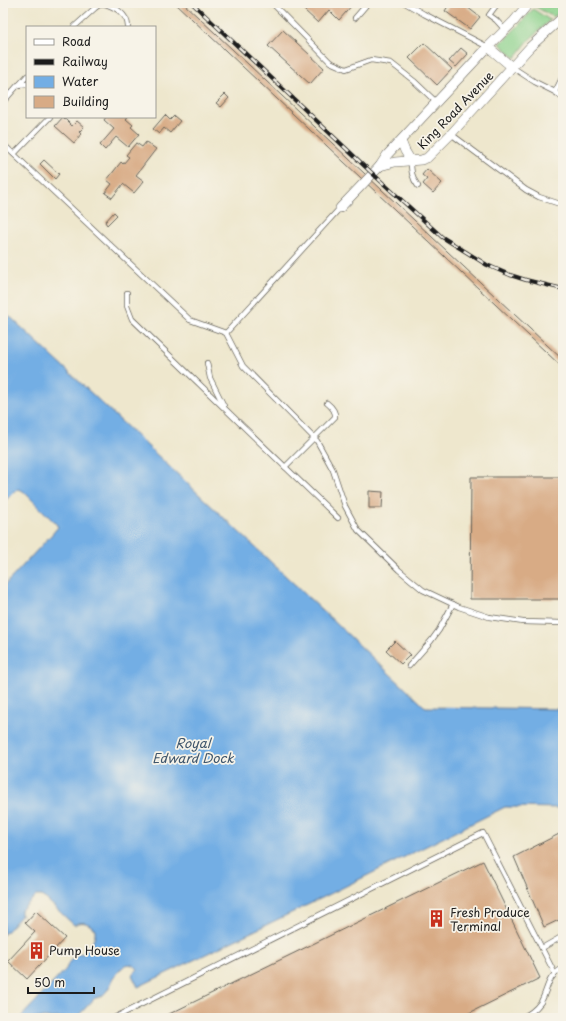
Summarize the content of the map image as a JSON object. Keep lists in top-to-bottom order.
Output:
{
  "streets": {
    "street": ["King Road Avenue"]
  },
  "water": ["Royal Edward Dock"],
  "places": {
    "building": ["Fresh Produce Terminal", "Pump House"]
  },
  "legend": [
    "Road",
    "Railway",
    "Water",
    "Building"
  ],
  "scale_bar": "50 m"
}
